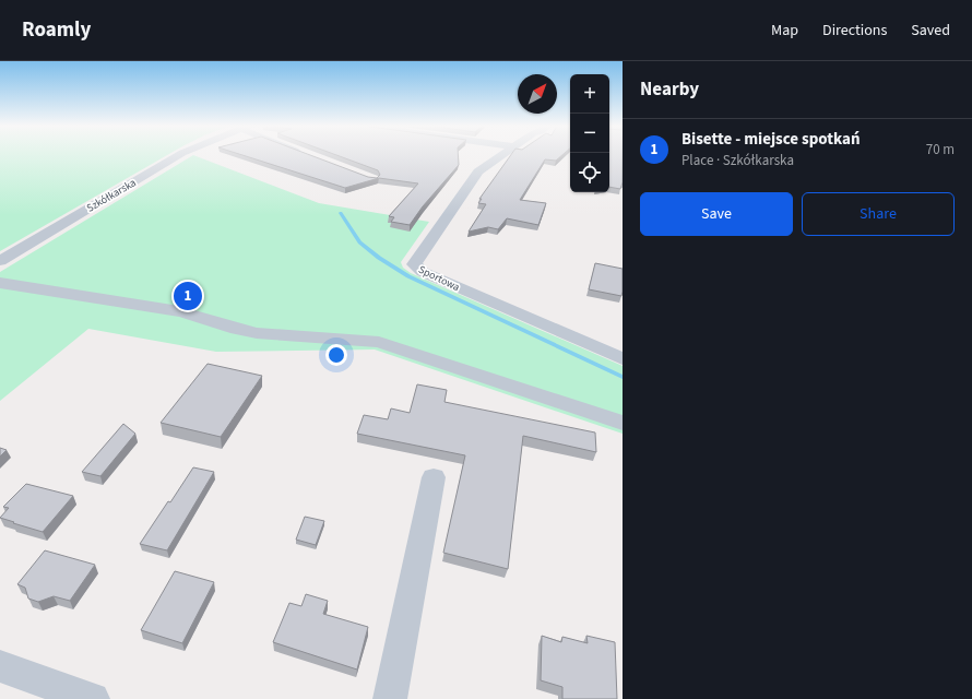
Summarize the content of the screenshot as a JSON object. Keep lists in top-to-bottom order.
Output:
{
  "streets": {
    "street": ["Szkółkarska", "Sportowa"]
  },
  "north": "top right",
  "page": {
    "header": "Roamly",
    "nav": ["Map", "Directions", "Saved"],
    "heading": "Nearby",
    "map_buttons": ["+", "−"],
    "list": [
      {
        "mark": "1",
        "name": "Bisette - miejsce spotkań",
        "note": "Place · Szkółkarska",
        "value": "70 m"
      }
    ],
    "buttons": ["Save", "Share"],
    "pins": "1"
  }
}
